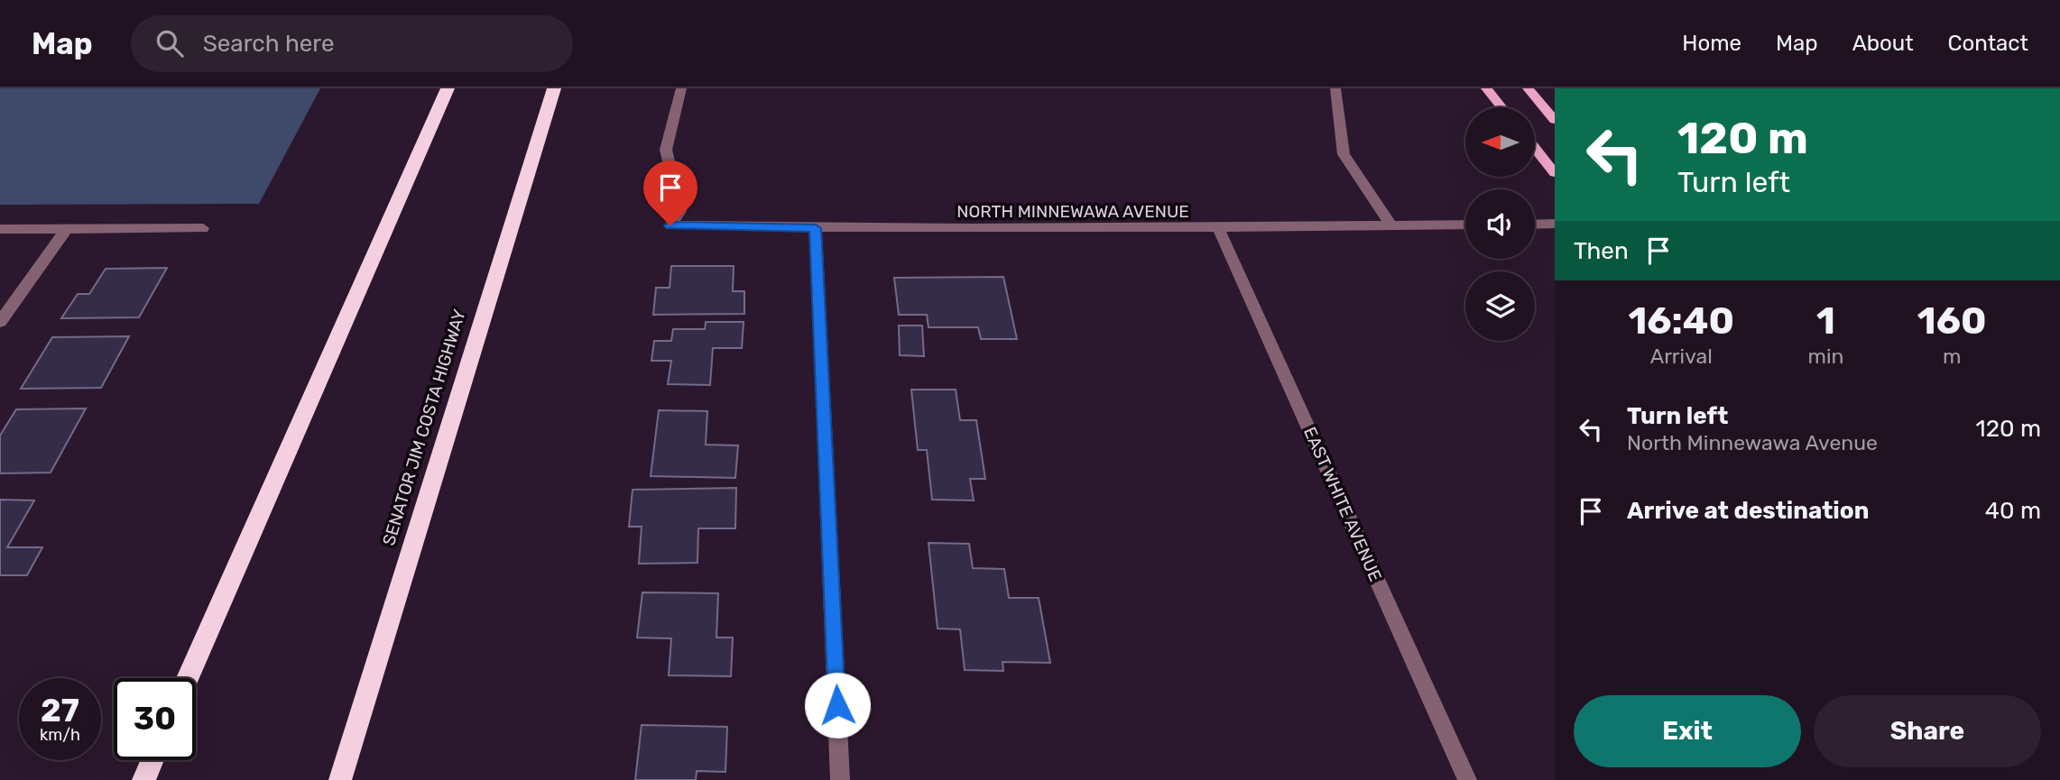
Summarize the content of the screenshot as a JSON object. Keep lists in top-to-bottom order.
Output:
{
  "streets": {
    "highway": ["SENATOR JIM COSTA HIGHWAY"],
    "street": ["NORTH MINNEWAWA AVENUE", "EAST WHITE AVENUE"]
  },
  "crossings": [
    ["NORTH MINNEWAWA AVENUE", "EAST WHITE AVENUE"]
  ],
  "north": "left",
  "page": {
    "header": "Map",
    "search": "Search here",
    "nav": [
      "Home",
      "Map",
      "About",
      "Contact"
    ],
    "turn": ["120 m", "Turn left"],
    "then": "Then",
    "eta": [
      "16:40",
      "Arrival",
      "1",
      "min",
      "160",
      "m"
    ],
    "list": [
      {
        "name": "Turn left",
        "note": "North Minnewawa Avenue",
        "value": "120 m"
      },
      {
        "name": "Arrive at destination",
        "value": "40 m"
      }
    ],
    "speed": "27 km/h",
    "limit": "30",
    "buttons": ["Exit", "Share"]
  }
}
